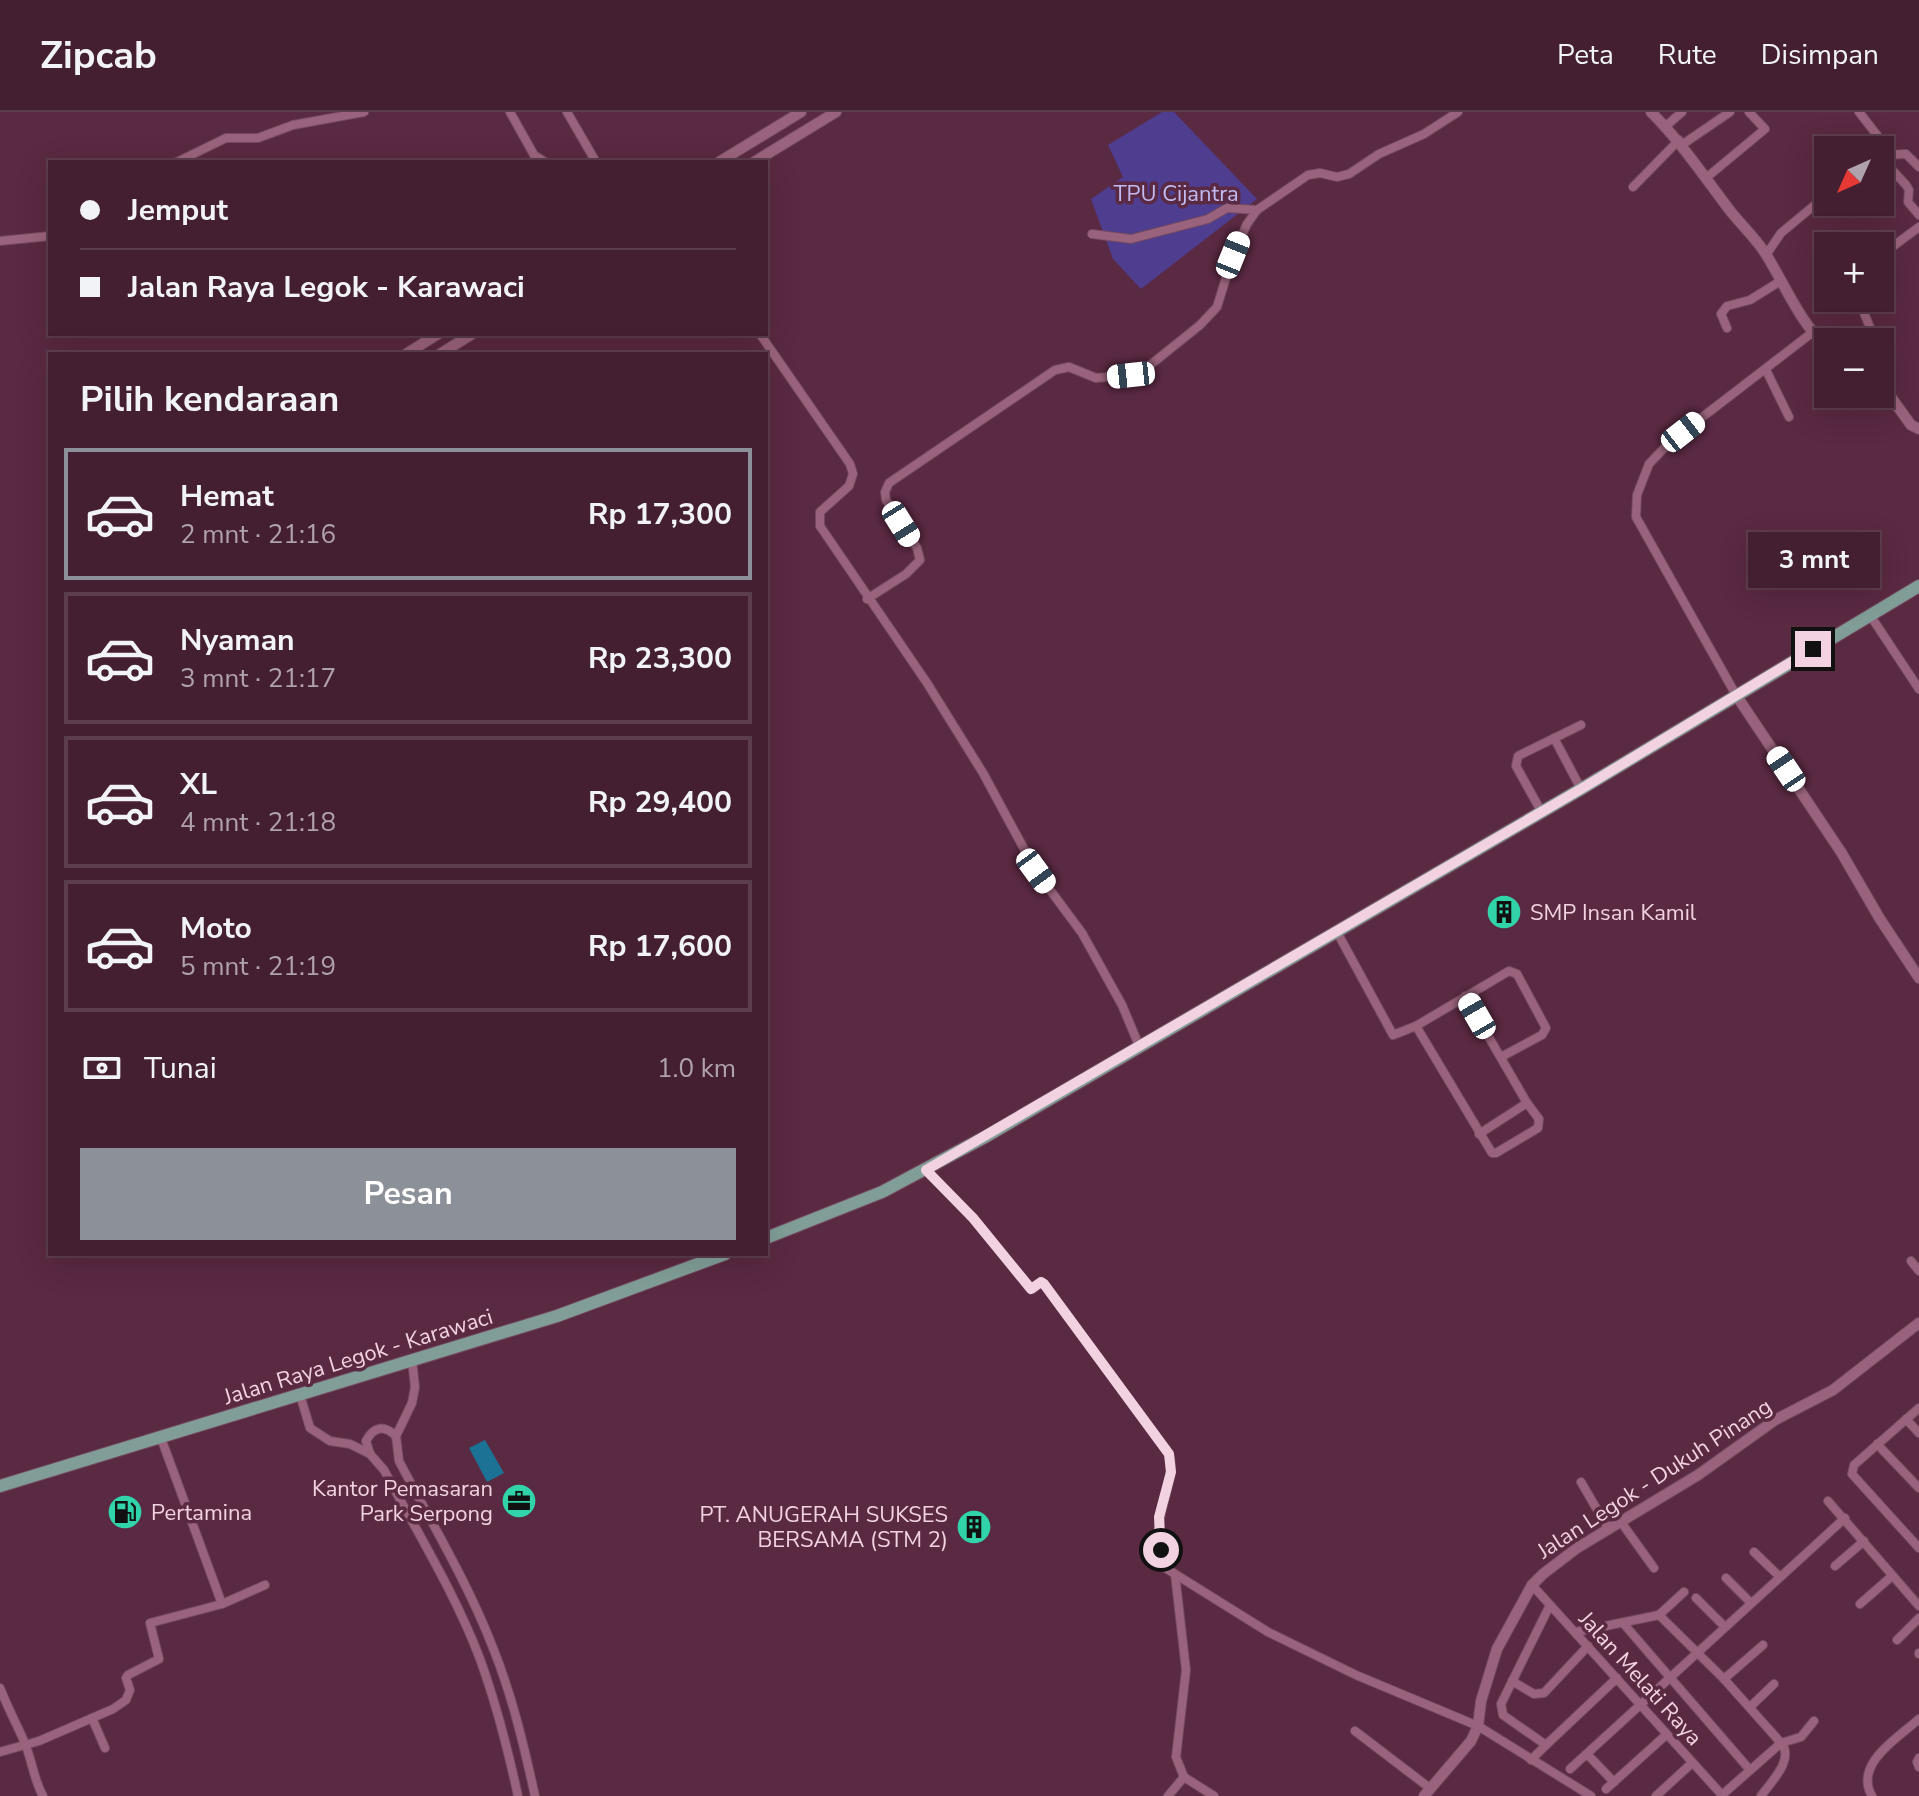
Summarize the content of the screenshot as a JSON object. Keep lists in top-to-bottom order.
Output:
{
  "streets": {
    "main road": ["Jalan Raya Legok - Karawaci"],
    "street": ["Jalan Legok - Dukuh Pinang", "Jalan Melati Raya"]
  },
  "crossings": [
    ["Jalan Legok - Dukuh Pinang", "Jalan Melati Raya"]
  ],
  "parks": ["TPU Cijantra"],
  "places": {
    "building": ["SMP Insan Kamil", "PT. ANUGERAH SUKSES BERSAMA (STM 2)"],
    "office": ["Kantor Pemasaran Park Serpong"],
    "fuel station": ["Pertamina"]
  },
  "north": "bottom left",
  "page": {
    "header": "Zipcab",
    "nav": ["Peta", "Rute", "Disimpan"],
    "map_buttons": ["+", "−"],
    "banner": ["Jemput", "Jalan Raya Legok - Karawaci"],
    "heading": "Pilih kendaraan",
    "list": [
      {
        "name": "Hemat",
        "note": "2 mnt · 21:16",
        "value": "Rp 17,300"
      },
      {
        "name": "Nyaman",
        "note": "3 mnt · 21:17",
        "value": "Rp 23,300"
      },
      {
        "name": "XL",
        "note": "4 mnt · 21:18",
        "value": "Rp 29,400"
      },
      {
        "name": "Moto",
        "note": "5 mnt · 21:19",
        "value": "Rp 17,600"
      }
    ],
    "bubble": "3 mnt",
    "pay": ["Tunai", "1.0 km"],
    "buttons": "Pesan"
  }
}
